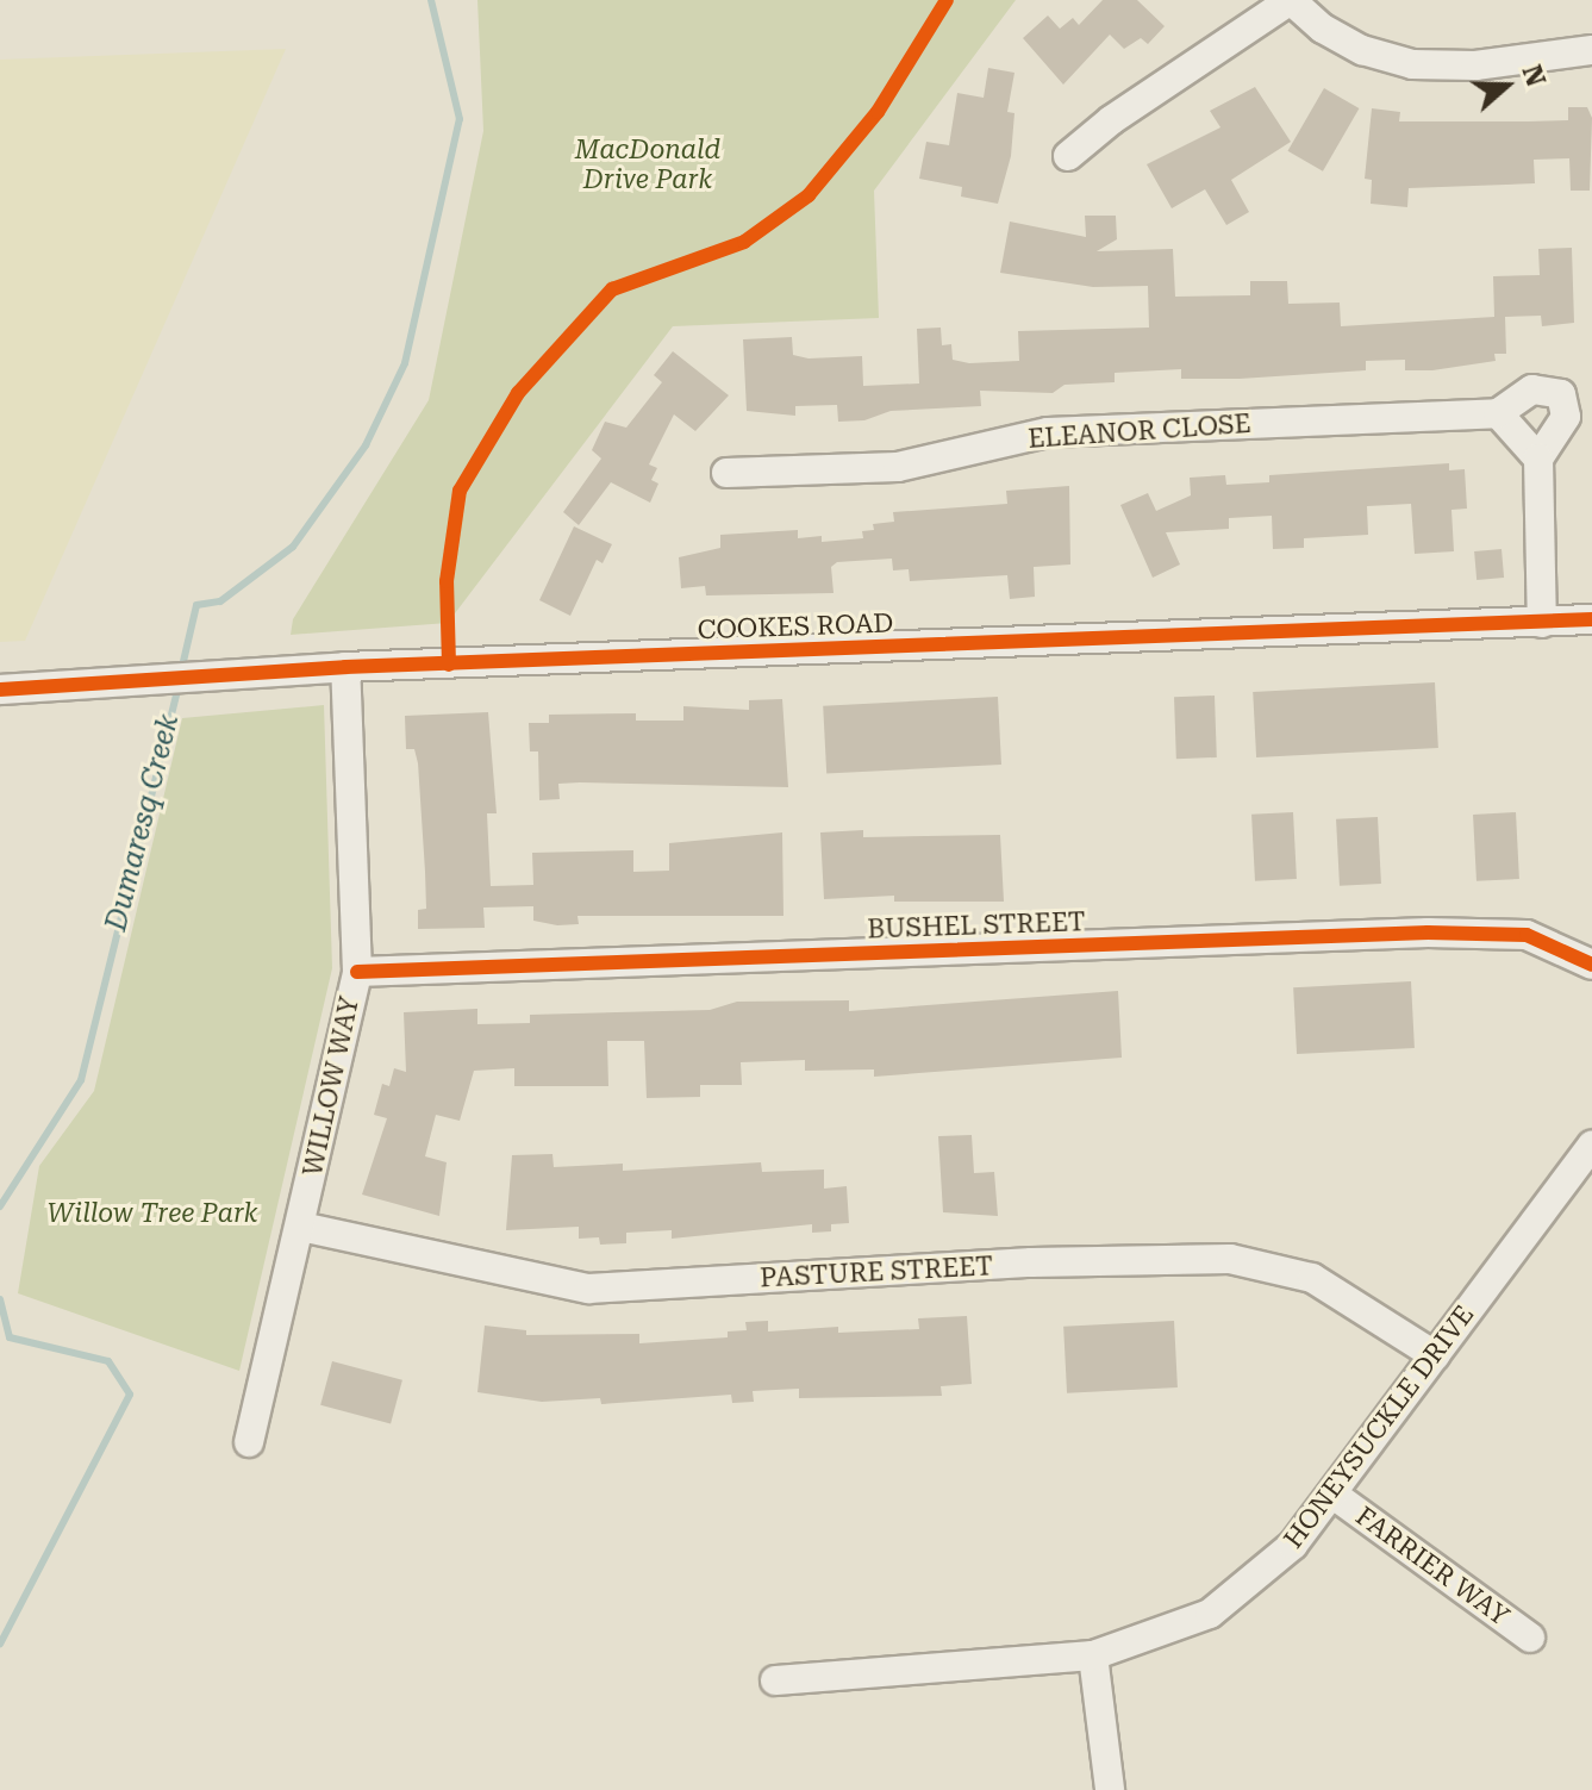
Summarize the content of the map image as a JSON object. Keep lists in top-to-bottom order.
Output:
{
  "streets": {
    "street": [
      "ELEANOR CLOSE",
      "COOKES ROAD",
      "BUSHEL STREET",
      "WILLOW WAY",
      "PASTURE STREET",
      "HONEYSUCKLE DRIVE",
      "FARRIER WAY"
    ]
  },
  "crossings": [
    ["COOKES ROAD", "WILLOW WAY"],
    ["BUSHEL STREET", "WILLOW WAY"],
    ["WILLOW WAY", "PASTURE STREET"],
    ["PASTURE STREET", "HONEYSUCKLE DRIVE"],
    ["HONEYSUCKLE DRIVE", "FARRIER WAY"]
  ],
  "water": ["Dumaresq Creek"],
  "parks": ["MacDonald Drive Park", "Willow Tree Park"],
  "north": "right"
}
